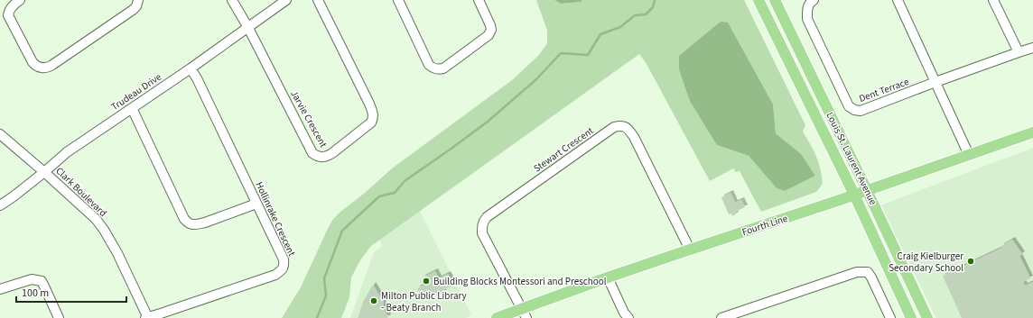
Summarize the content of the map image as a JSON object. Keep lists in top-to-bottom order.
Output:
{
  "streets": {
    "main road": ["Louis St. Laurent Avenue", "Fourth Line"],
    "street": [
      "Dent Terrace",
      "Trudeau Drive",
      "Jarvie Crescent",
      "Stewart Crescent",
      "Clark Boulevard",
      "Hollinrake Crescent"
    ]
  },
  "crossings": [
    ["Trudeau Drive", "Jarvie Crescent"],
    ["Trudeau Drive", "Clark Boulevard"],
    ["Trudeau Drive", "Hollinrake Crescent"],
    ["Stewart Crescent", "Fourth Line"],
    ["Louis St. Laurent Avenue", "Fourth Line"],
    ["Clark Boulevard", "Hollinrake Crescent"]
  ],
  "places": ["Craig Kielburger Secondary School", "Building Blocks Montessori and Preschool", "Milton Public Library - Beaty Branch"],
  "scale_bar": "100 m"
}
